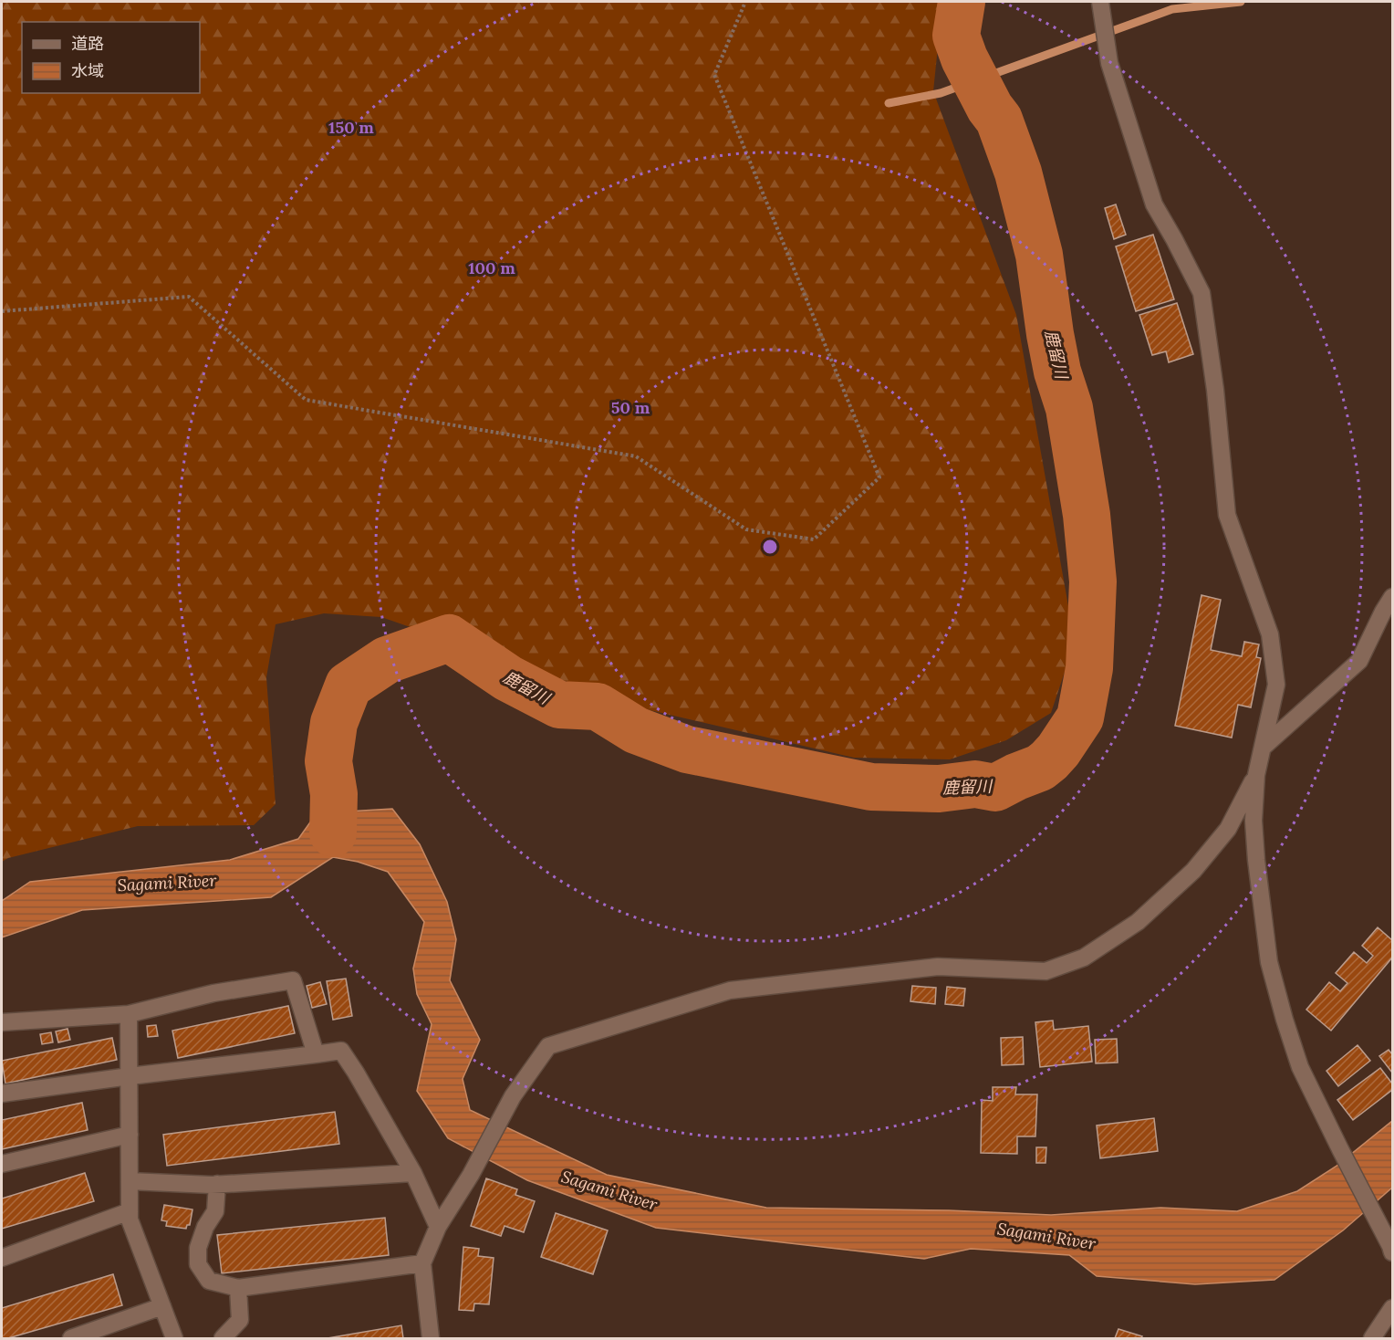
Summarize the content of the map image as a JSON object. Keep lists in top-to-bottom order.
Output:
{
  "water": ["鹿留川", "Sagami River"],
  "legend": ["道路", "水域"],
  "rings": ["150 m", "100 m", "50 m"]
}
